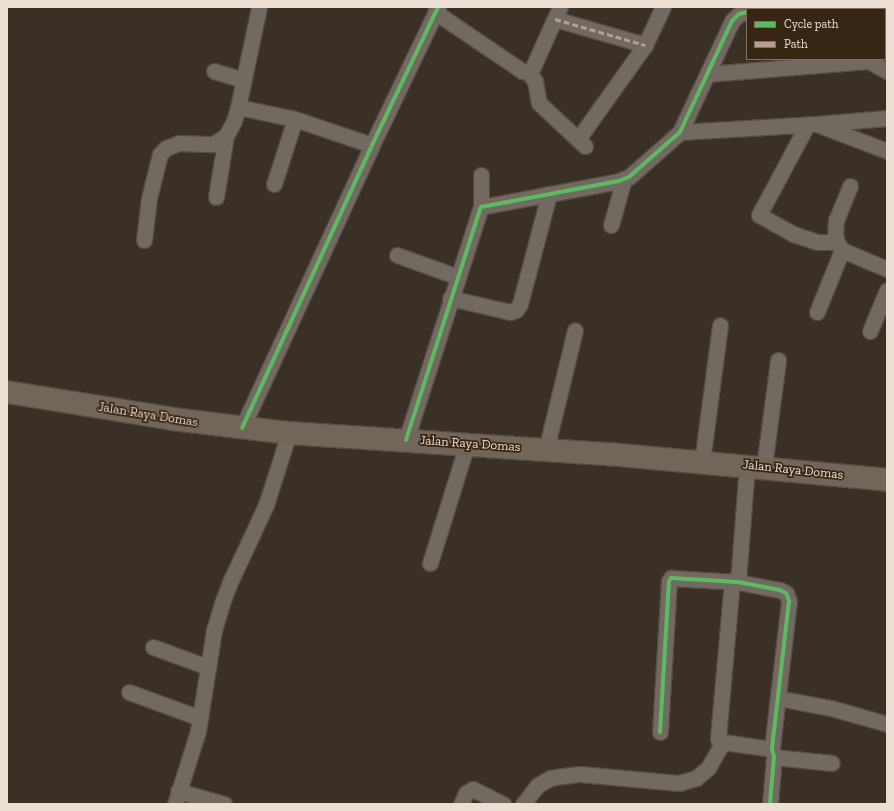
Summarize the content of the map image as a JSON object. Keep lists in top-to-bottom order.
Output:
{
  "streets": {
    "highway": ["Jalan Raya Domas"]
  },
  "legend": ["Cycle path", "Path"]
}
